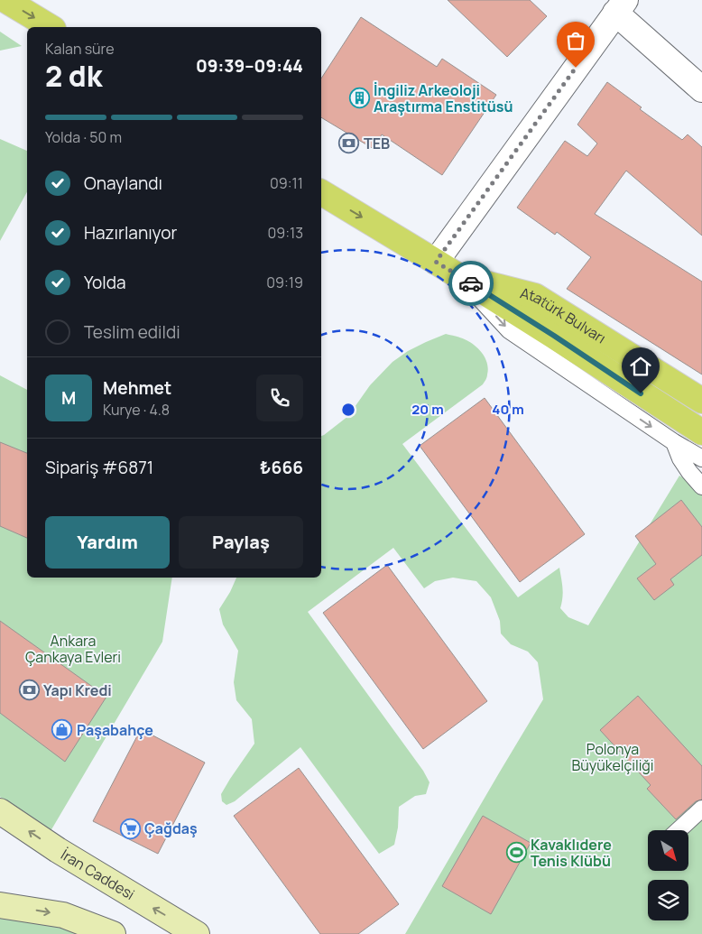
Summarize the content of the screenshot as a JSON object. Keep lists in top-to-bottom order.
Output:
{
  "streets": {
    "main road": ["Atatürk Bulvarı", "İran Caddesi"]
  },
  "parks": ["Ankara Çankaya Evleri", "Polonya Büyükelçiliği"],
  "places": {
    "building": ["İngiliz Arkeoloji Araştırma Enstitüsü"],
    "bank": ["TEB", "Yapı Kredi"],
    "shop": ["Paşabahçe"],
    "supermarket": ["Çağdaş"],
    "sports": ["Kavaklıdere Tenis Klübü"]
  },
  "north": "bottom right",
  "page": {
    "heading": ["2 dk", "Kalan süre", "09:39–09:44"],
    "panel": [
      "Mehmet",
      "Kurye · 4.8",
      "Sipariş #6871",
      "₺666"
    ],
    "bar": "Yolda · 50 m",
    "list": [
      ["Onaylandı", "09:11"],
      ["Hazırlanıyor", "09:13"],
      ["Yolda", "09:19"],
      "Teslim edildi"
    ],
    "round": "M",
    "buttons": ["Yardım", "Paylaş"]
  },
  "rings": ["20 m", "40 m"]
}
